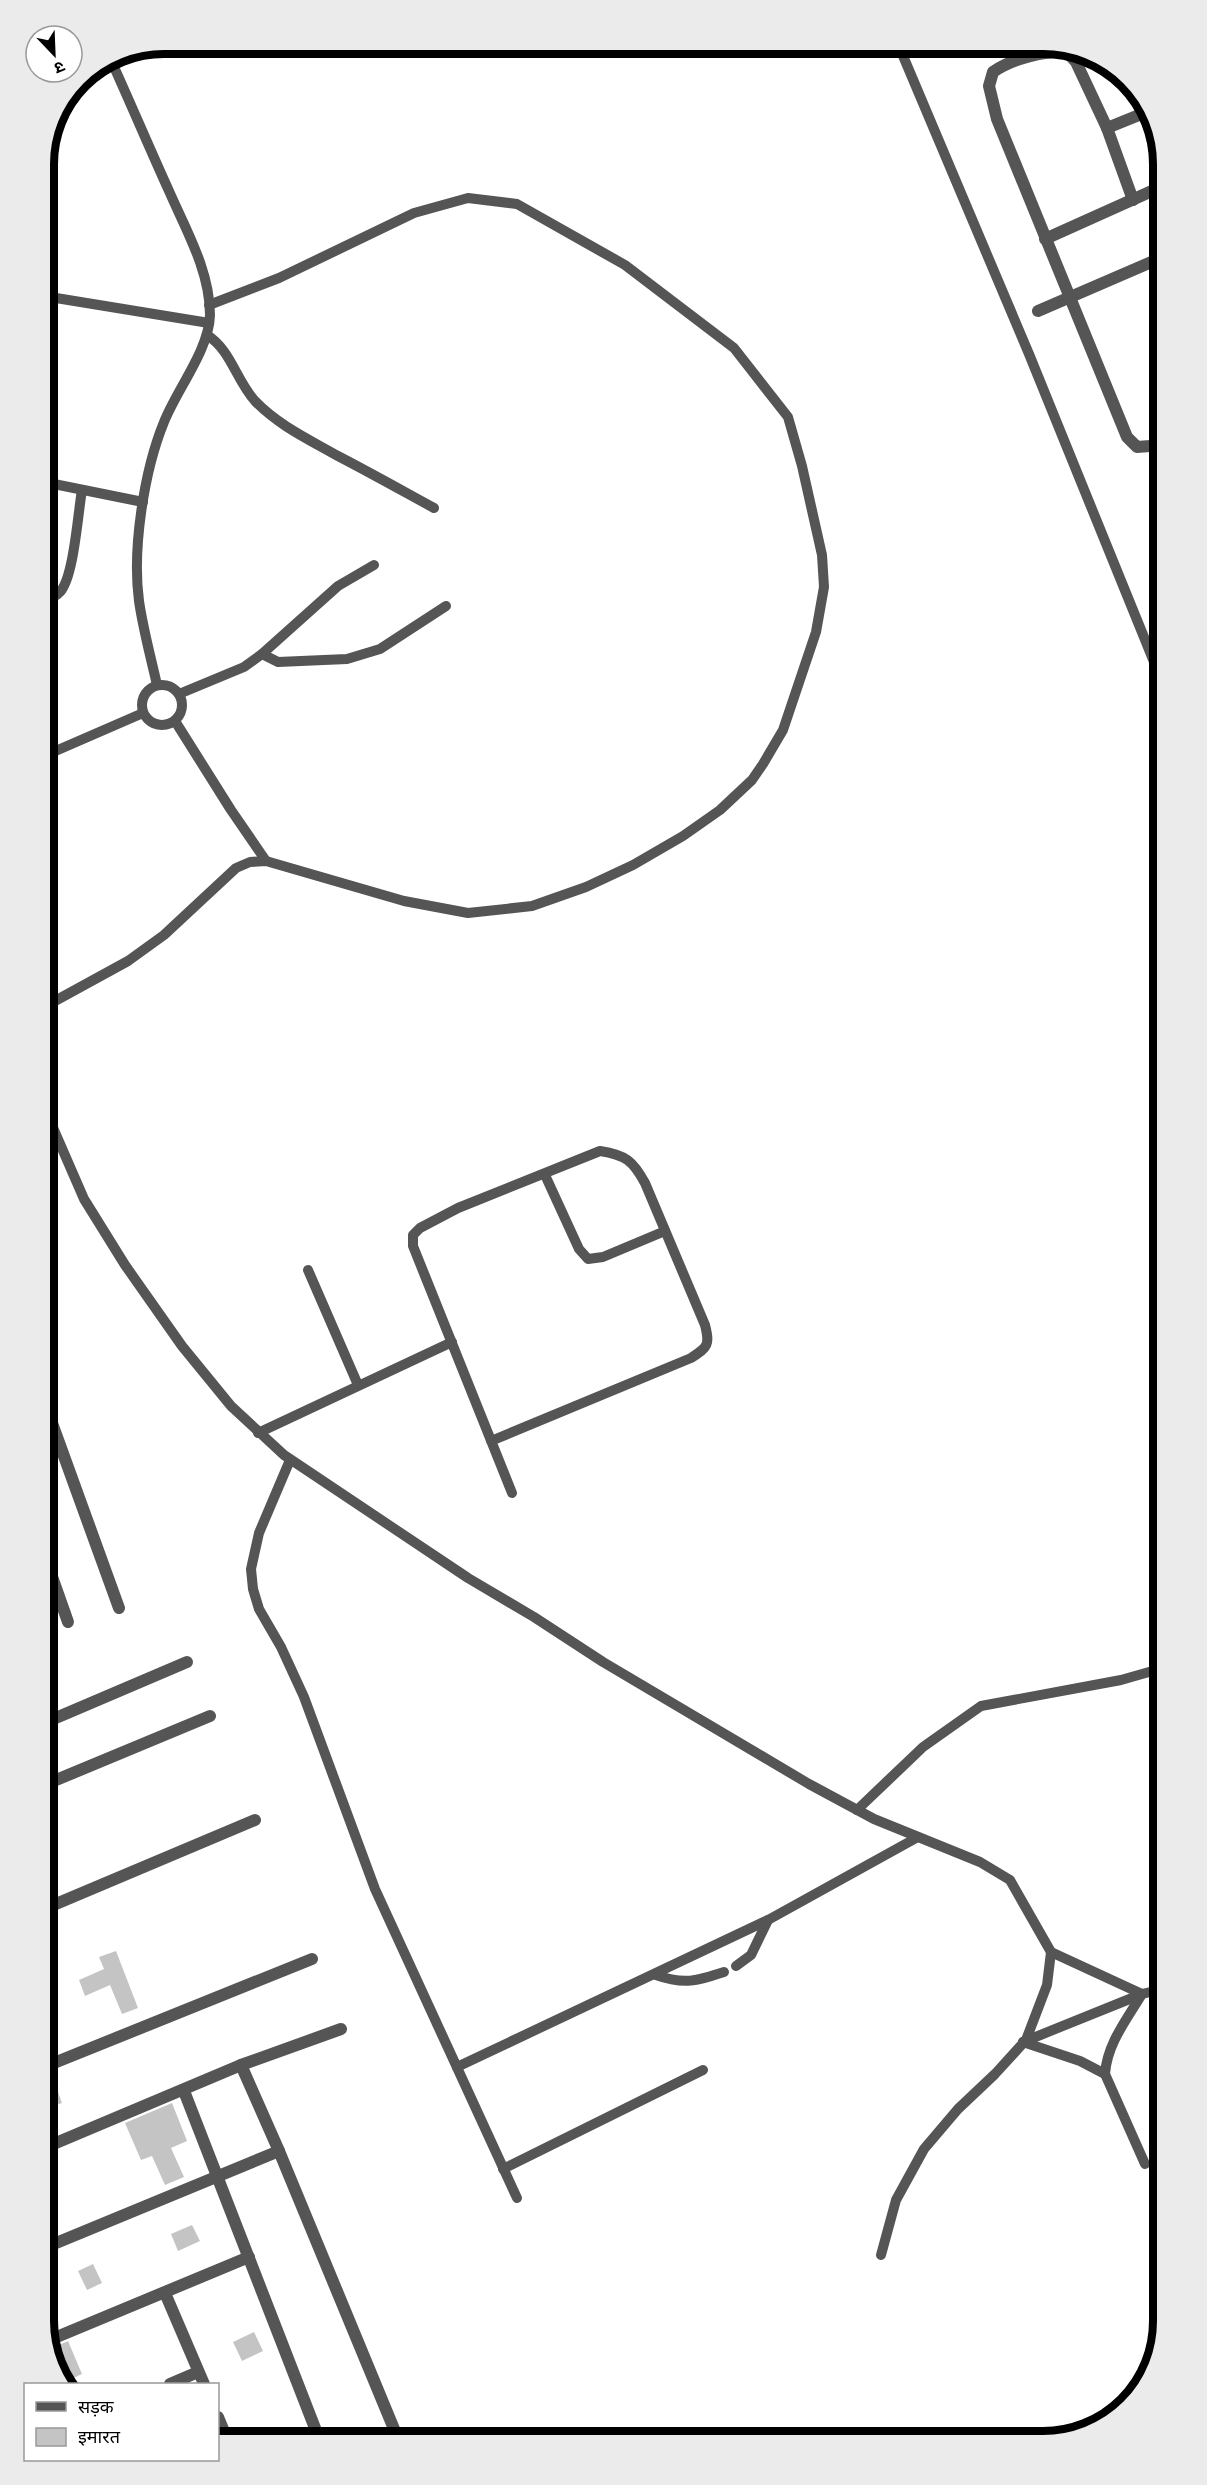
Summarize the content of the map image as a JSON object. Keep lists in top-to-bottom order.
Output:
{
  "legend": ["सड़क", "इमारत"],
  "north": "bottom right"
}
